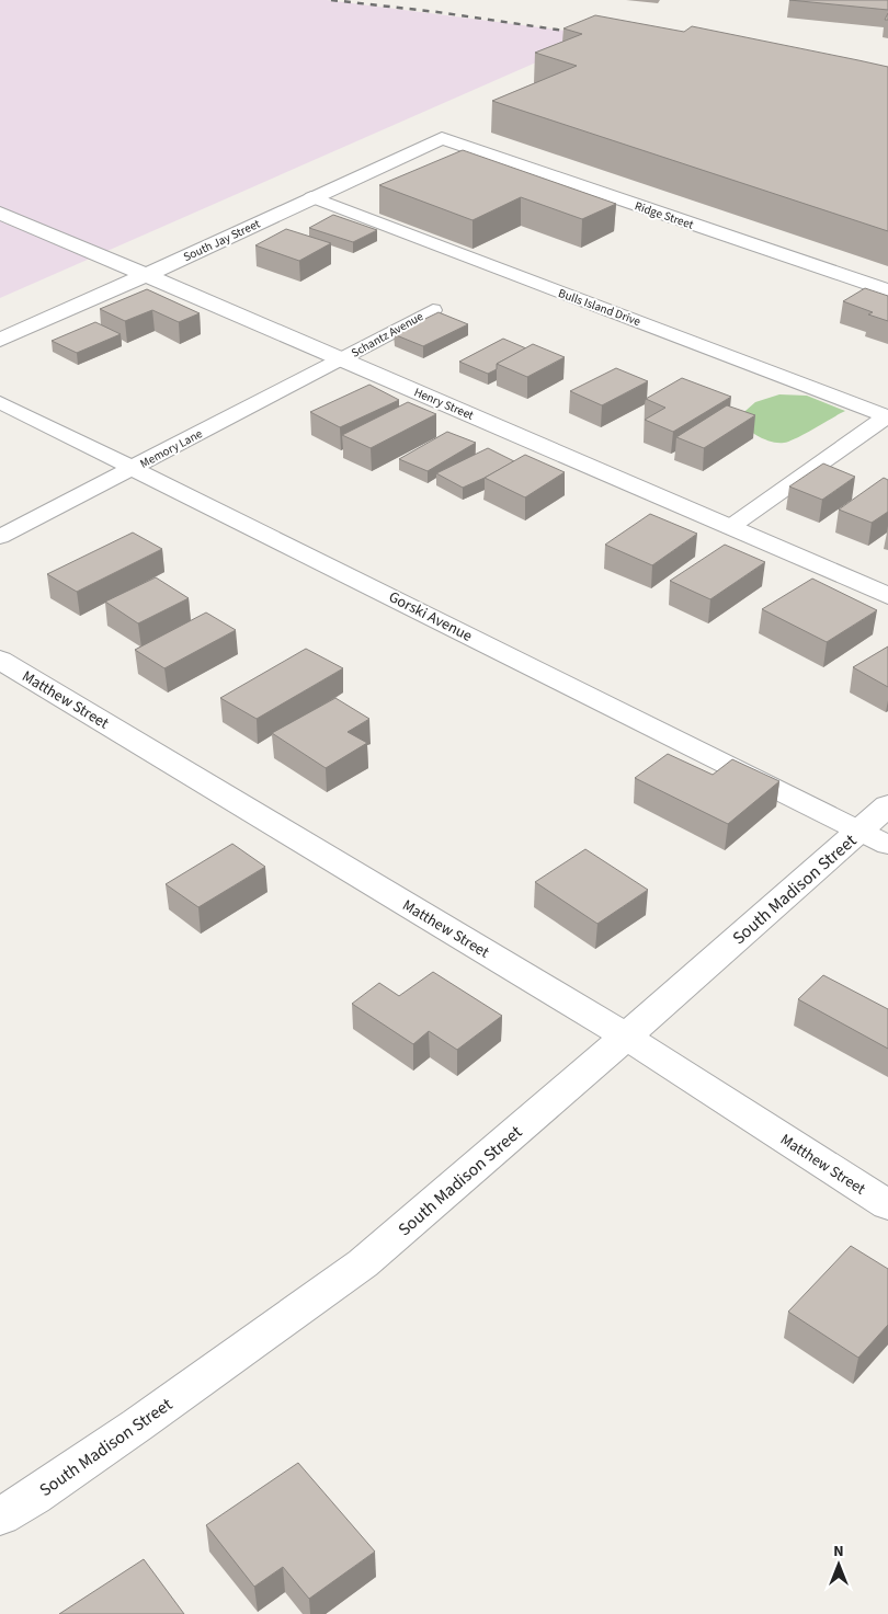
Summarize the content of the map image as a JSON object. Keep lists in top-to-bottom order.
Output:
{
  "streets": {
    "street": [
      "Ridge Street",
      "South Jay Street",
      "Henry Street",
      "Matthew Street",
      "South Madison Street"
    ],
    "lane": [
      "Bulls Island Drive",
      "Schantz Avenue",
      "Memory Lane",
      "Gorski Avenue"
    ]
  },
  "crossings": [
    ["Ridge Street", "South Jay Street"],
    ["South Jay Street", "Bulls Island Drive"],
    ["South Jay Street", "Henry Street"],
    ["Schantz Avenue", "Henry Street"],
    ["Schantz Avenue", "Memory Lane"],
    ["Henry Street", "Memory Lane"],
    ["Memory Lane", "Gorski Avenue"],
    ["Gorski Avenue", "South Madison Street"],
    ["Matthew Street", "South Madison Street"]
  ],
  "north": "top"
}
